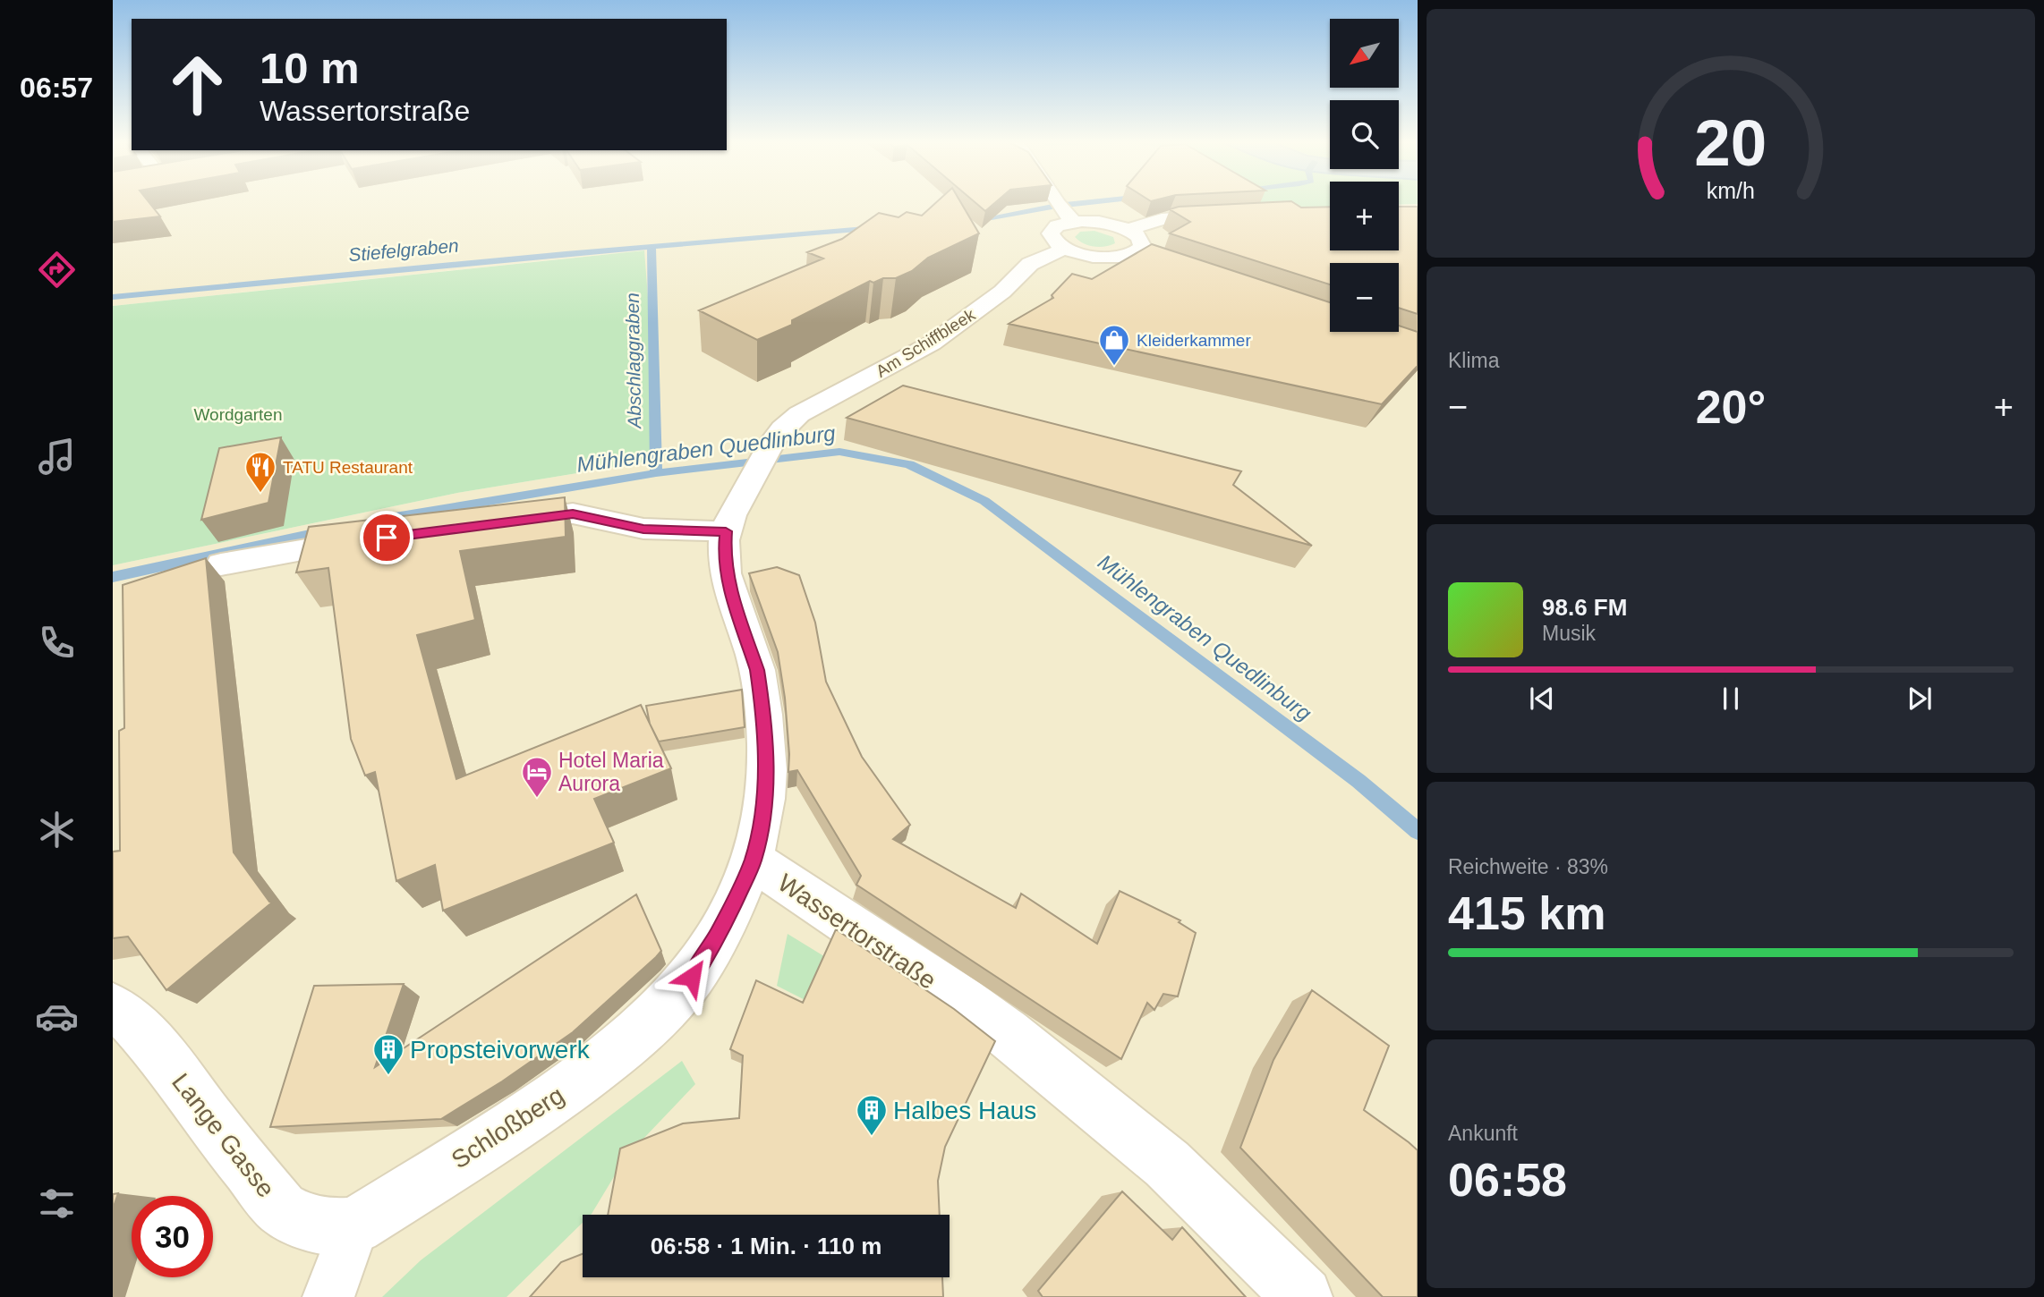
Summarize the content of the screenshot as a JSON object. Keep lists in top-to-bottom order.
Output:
{
  "streets": {
    "street": [
      "Am Schiffbleek",
      "Wassertorstraße",
      "Schloßberg",
      "Lange Gasse"
    ]
  },
  "crossings": [
    ["Wassertorstraße", "Schloßberg"],
    ["Schloßberg", "Lange Gasse"]
  ],
  "water": ["Stiefelgraben", "Abschlaggraben", "Mühlengraben Quedlinburg"],
  "parks": ["Wordgarten"],
  "places": {
    "shop": ["Kleiderkammer"],
    "restaurant": ["TATU Restaurant"],
    "hotel": ["Hotel Maria Aurora"],
    "building": ["Propsteivorwerk", "Halbes Haus"]
  },
  "north": "bottom left",
  "page": {
    "tabs": "06:57",
    "map_buttons": ["+", "−"],
    "turn": ["10 m", "Wassertorstraße"],
    "tile": [
      "Klima",
      ["Reichweite · 83%", "415 km"],
      ["Ankunft", "06:58"]
    ],
    "heat": ["−", "20°", "+"],
    "song": ["98.6 FM", "Musik"],
    "limit": "30",
    "trip": "06:58 · 1 Min. · 110 m",
    "gauge": ["20", "km/h"]
  }
}
